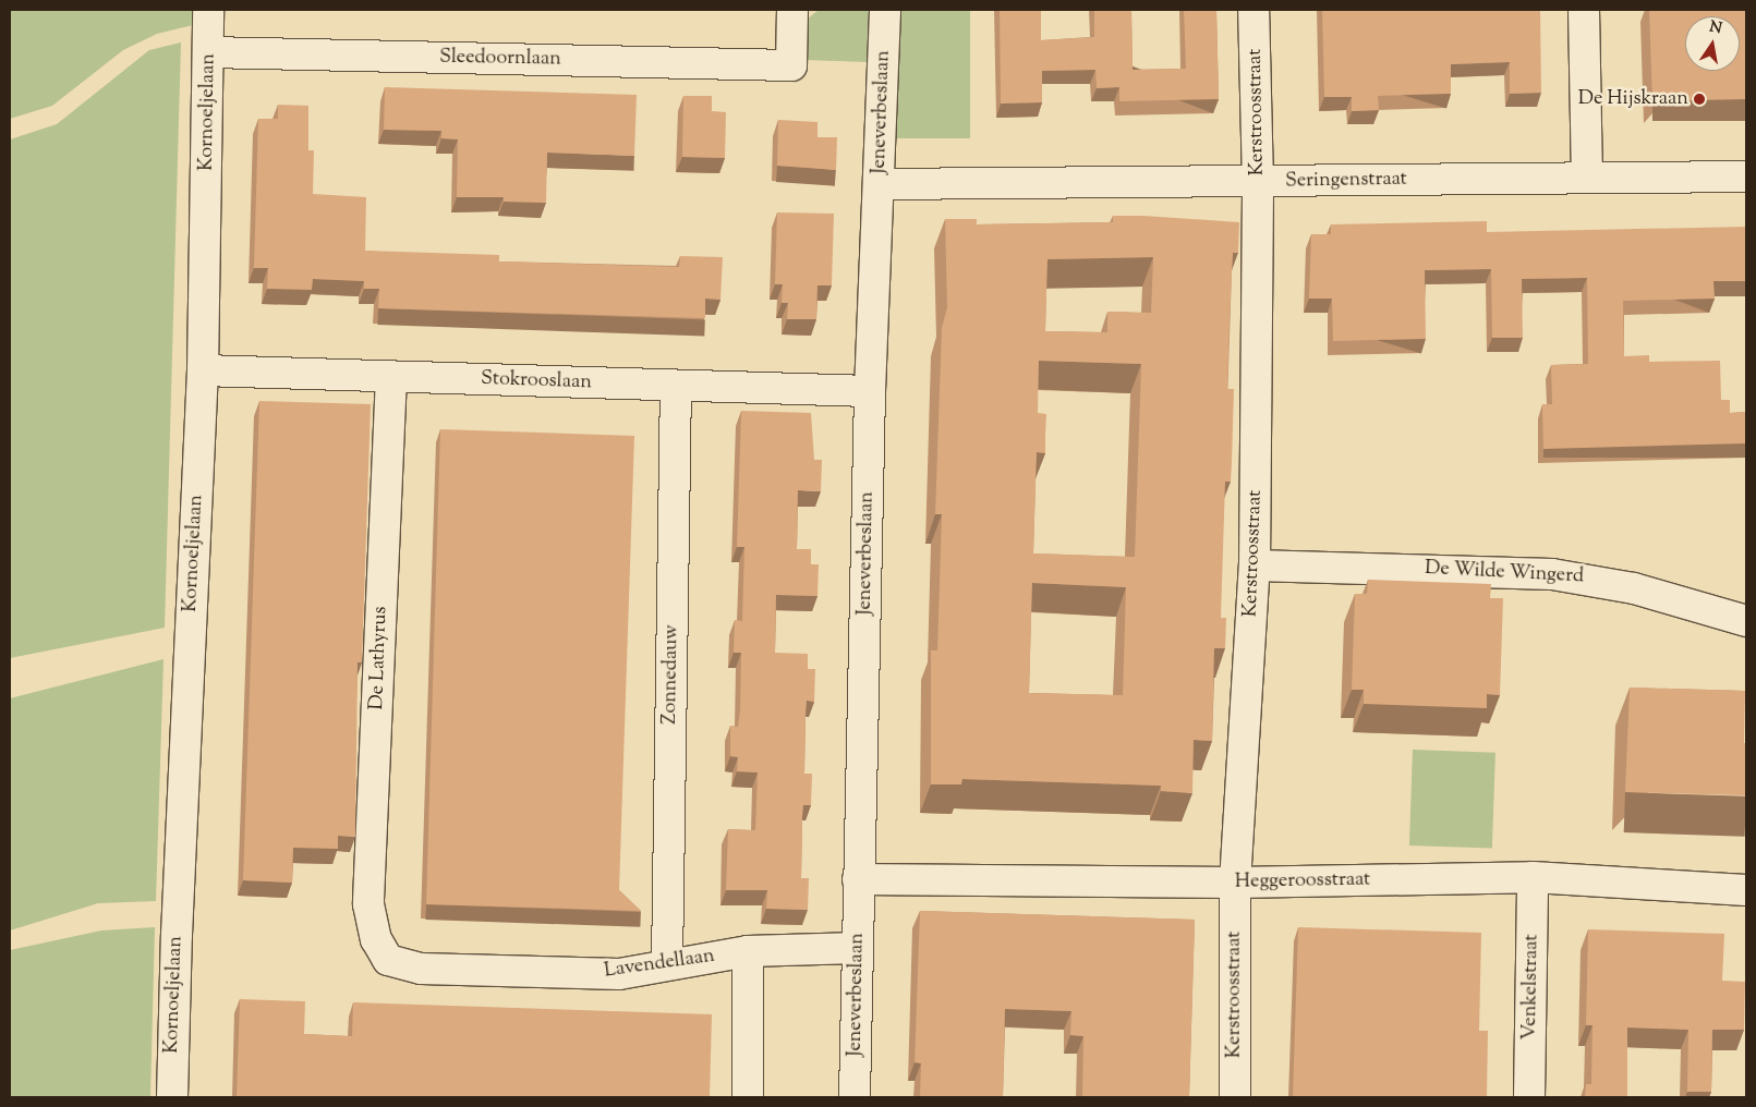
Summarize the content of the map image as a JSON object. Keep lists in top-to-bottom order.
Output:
{
  "streets": {
    "street": [
      "Sleedoornlaan",
      "Kornoeljelaan",
      "Jeneverbeslaan",
      "Kerstroosstraat",
      "Seringenstraat",
      "Stokrooslaan",
      "De Wilde Wingerd",
      "De Lathyrus",
      "Zonnedauw",
      "Heggeroosstraat",
      "Lavendellaan",
      "Venkelstraat"
    ]
  },
  "crossings": [
    ["Sleedoornlaan", "Kornoeljelaan"],
    ["Kornoeljelaan", "Stokrooslaan"],
    ["Jeneverbeslaan", "Seringenstraat"],
    ["Jeneverbeslaan", "Stokrooslaan"],
    ["Jeneverbeslaan", "Heggeroosstraat"],
    ["Jeneverbeslaan", "Lavendellaan"],
    ["Kerstroosstraat", "Seringenstraat"],
    ["Kerstroosstraat", "De Wilde Wingerd"],
    ["Kerstroosstraat", "Heggeroosstraat"],
    ["Stokrooslaan", "De Lathyrus"],
    ["Stokrooslaan", "Zonnedauw"],
    ["De Lathyrus", "Lavendellaan"],
    ["Zonnedauw", "Lavendellaan"],
    ["Heggeroosstraat", "Venkelstraat"]
  ],
  "places": ["De Hijskraan"],
  "north": "top"
}
